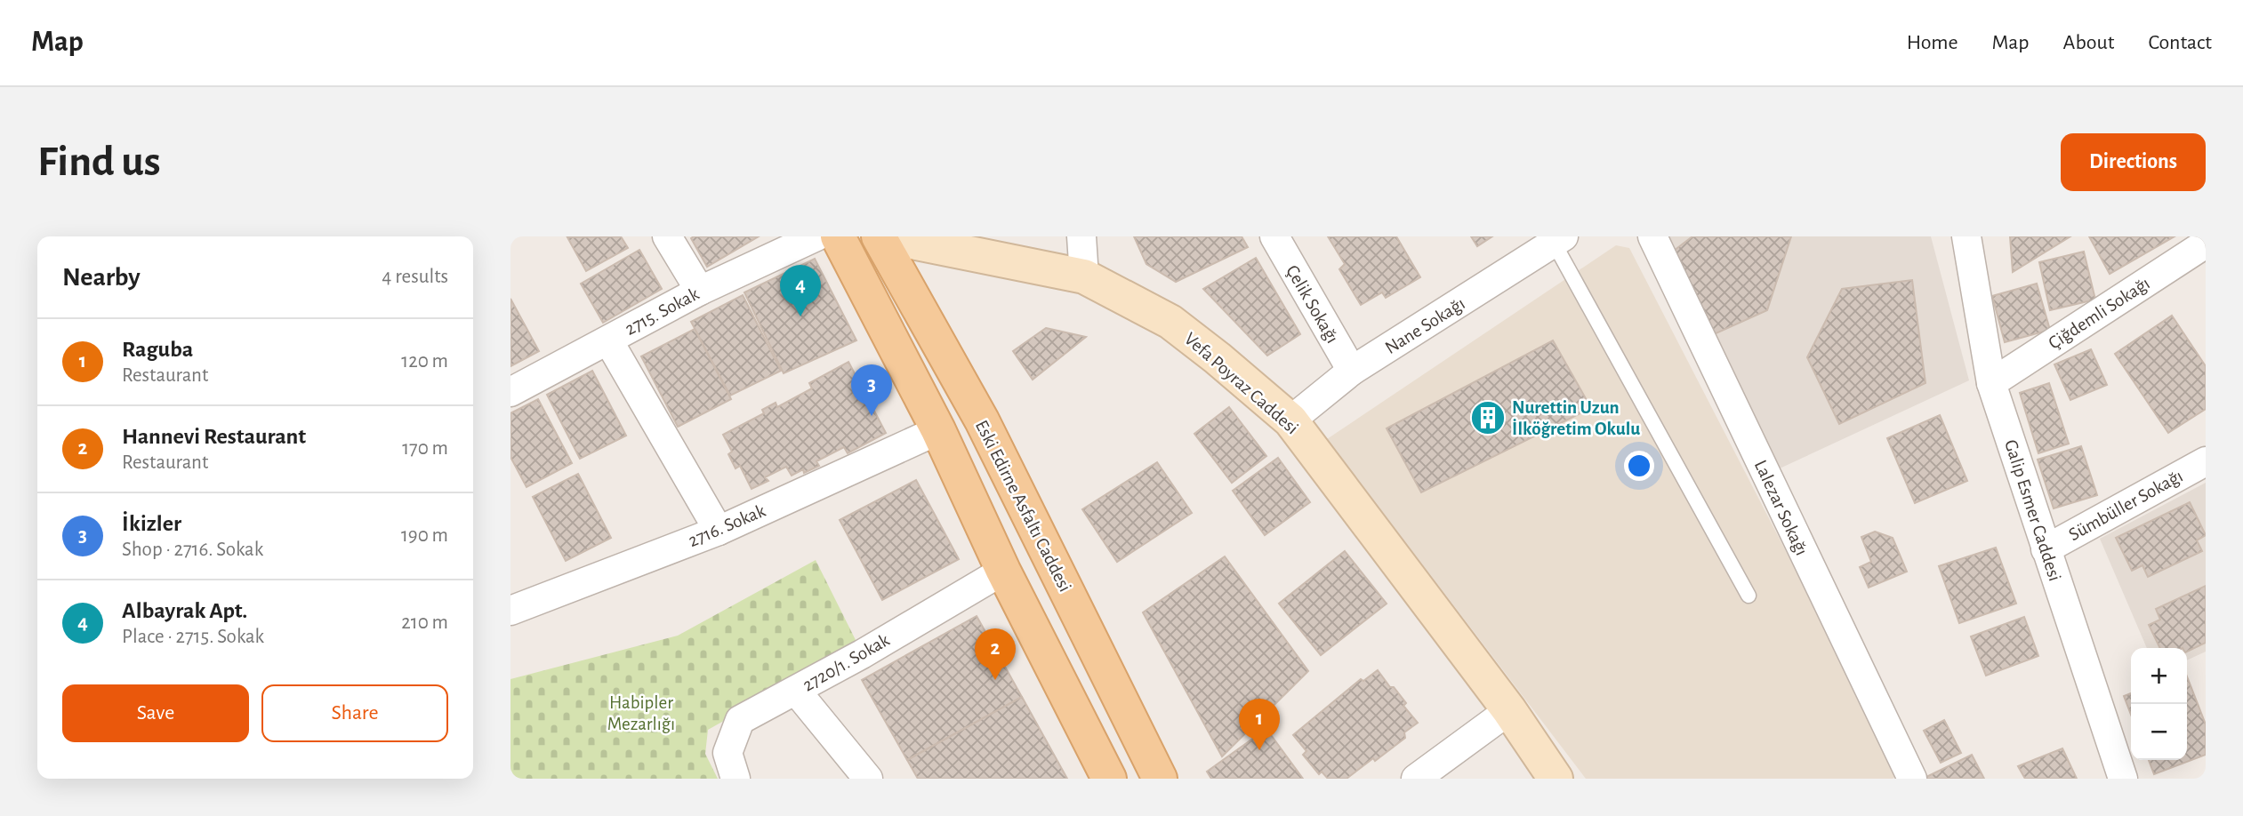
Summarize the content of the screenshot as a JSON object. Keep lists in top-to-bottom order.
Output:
{
  "streets": {
    "main road": ["Vefa Poyraz Caddesi", "Eski Edirne Asfaltı Caddesi"],
    "street": [
      "Çelik Sokağı",
      "2715. Sokak",
      "Çiğdemli Sokağı",
      "Nane Sokağı",
      "Sümbüller Sokağı",
      "Lalezar Sokağı",
      "Galip Esmer Caddesi",
      "2716. Sokak",
      "2720/1. Sokak"
    ]
  },
  "crossings": [
    ["Çelik Sokağı", "Nane Sokağı"],
    ["Çiğdemli Sokağı", "Galip Esmer Caddesi"],
    ["Nane Sokağı", "Vefa Poyraz Caddesi"],
    ["Sümbüller Sokağı", "Galip Esmer Caddesi"]
  ],
  "parks": ["Habipler Mezarlığı"],
  "places": {
    "building": ["Nurettin Uzun İlköğretim Okulu"]
  },
  "page": {
    "header": "Map",
    "nav": [
      "Home",
      "Map",
      "About",
      "Contact"
    ],
    "buttons": [
      "Directions",
      ["Save", "Share"]
    ],
    "title": "Find us",
    "heading": ["Nearby", "4 results"],
    "pins": [
      "4",
      "3",
      "2",
      "1"
    ],
    "list": [
      {
        "mark": "1",
        "name": "Raguba",
        "note": "Restaurant",
        "value": "120 m"
      },
      {
        "mark": "2",
        "name": "Hannevi Restaurant",
        "note": "Restaurant",
        "value": "170 m"
      },
      {
        "mark": "3",
        "name": "İkizler",
        "note": "Shop · 2716. Sokak",
        "value": "190 m"
      },
      {
        "mark": "4",
        "name": "Albayrak Apt.",
        "note": "Place · 2715. Sokak",
        "value": "210 m"
      }
    ],
    "map_buttons": ["+", "−"]
  }
}
